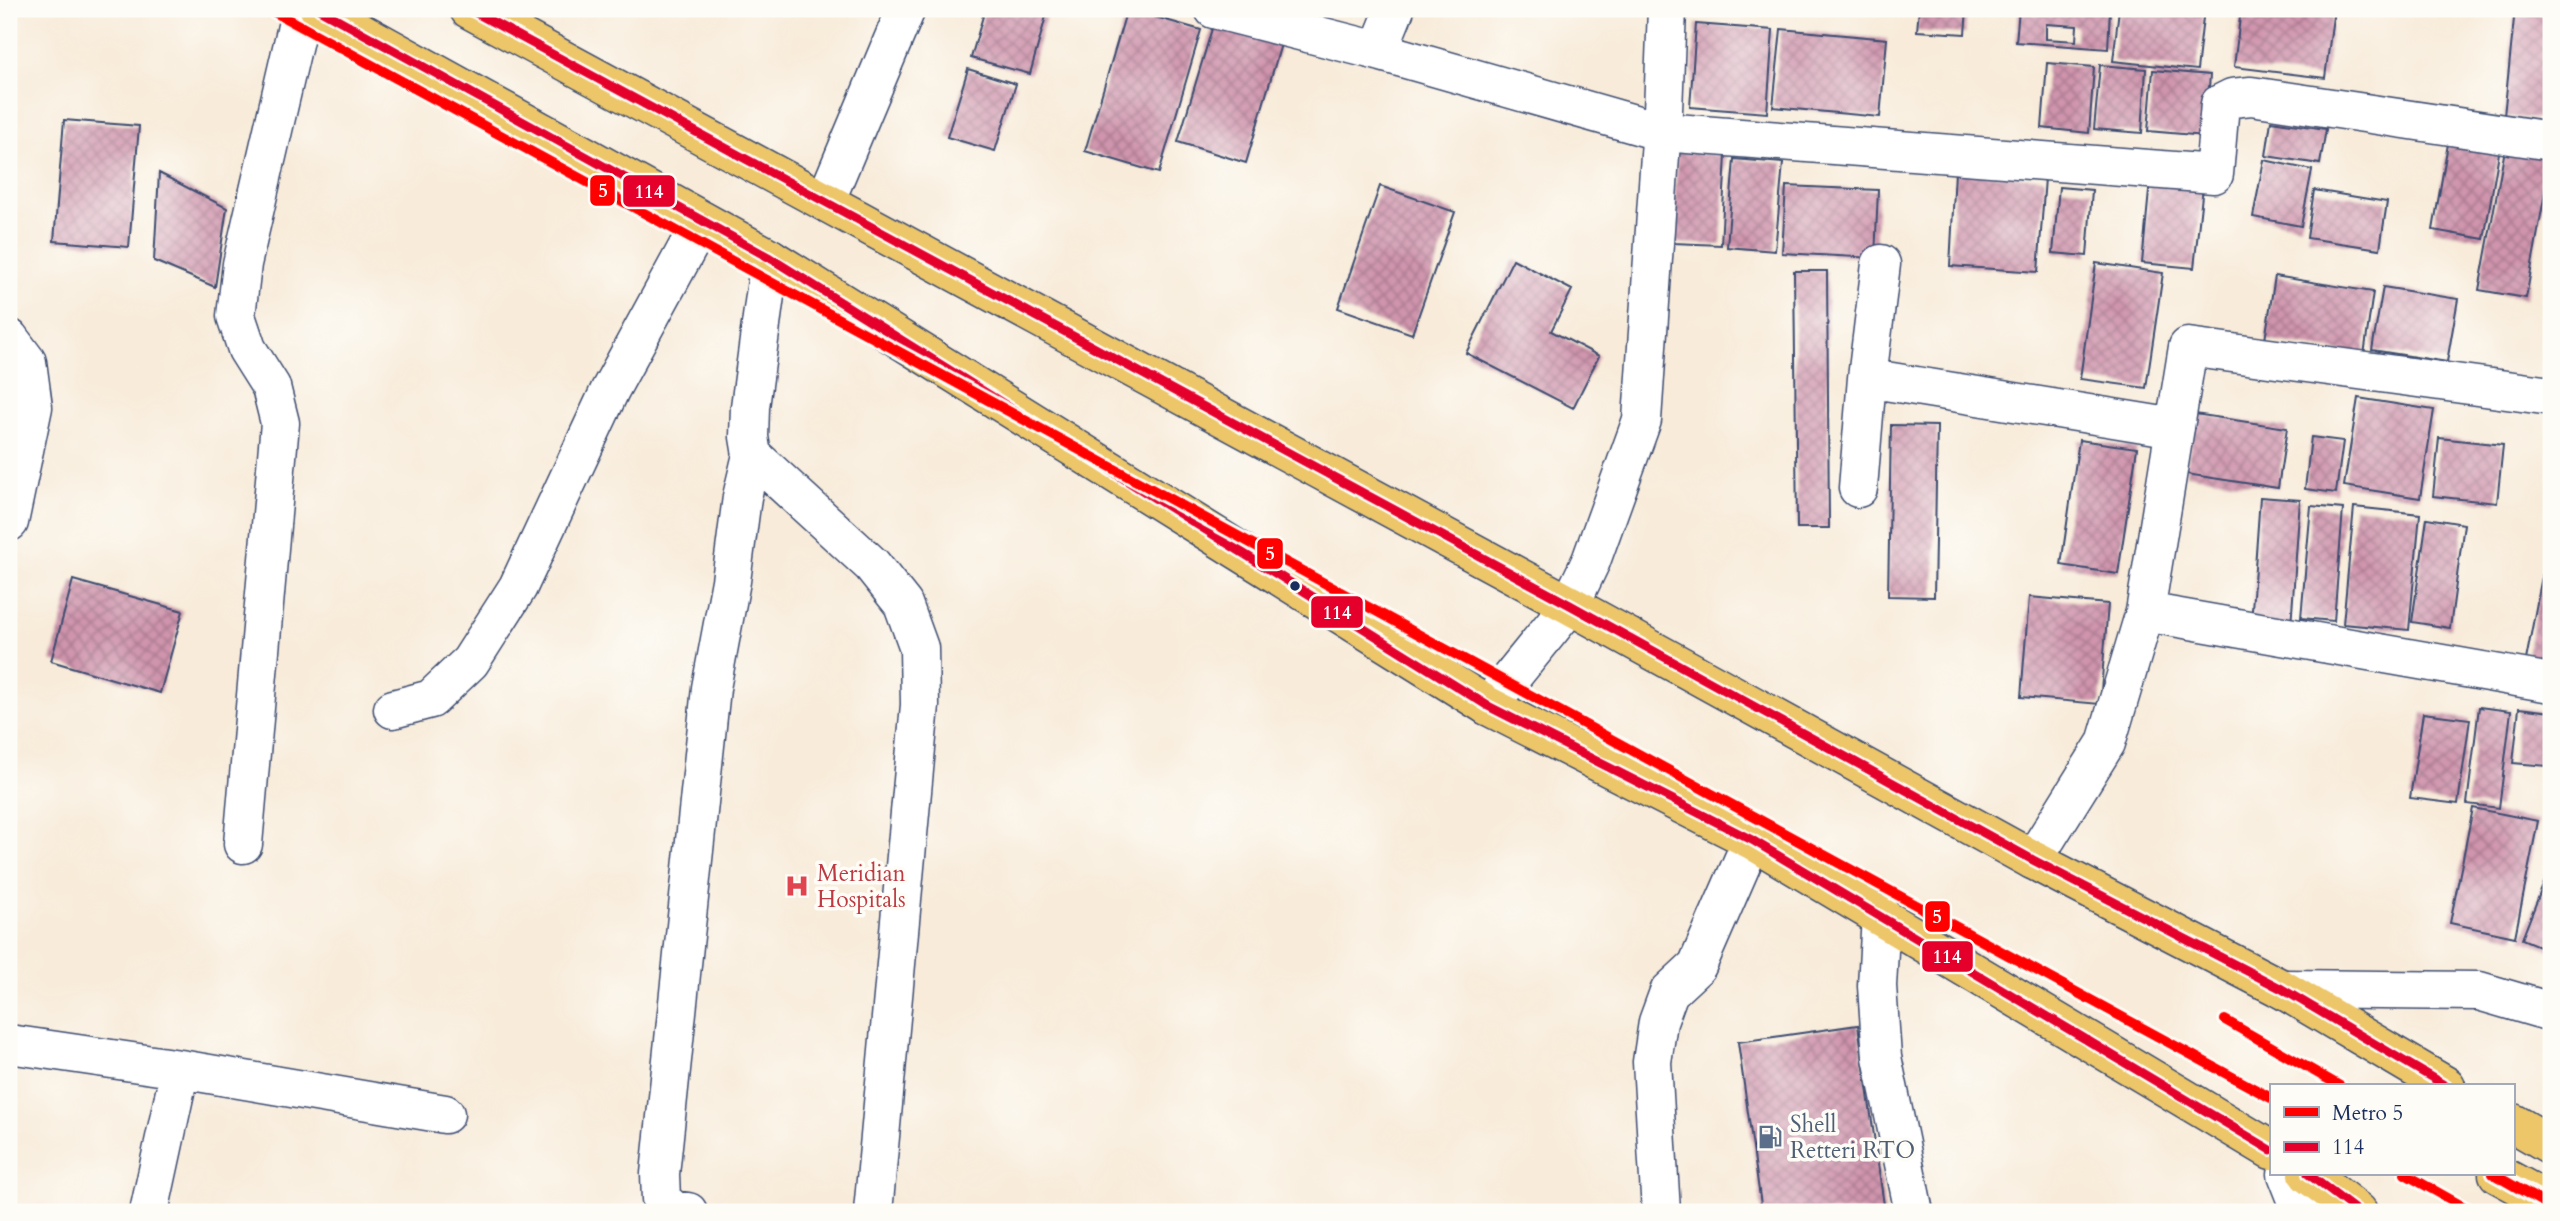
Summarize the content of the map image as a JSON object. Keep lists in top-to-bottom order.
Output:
{
  "places": {
    "hospital": ["Meridian Hospitals"],
    "fuel station": ["Shell Retteri RTO"]
  },
  "lines": ["metro line 5", "transit line 114"],
  "legend": ["Metro 5", "114"]
}
